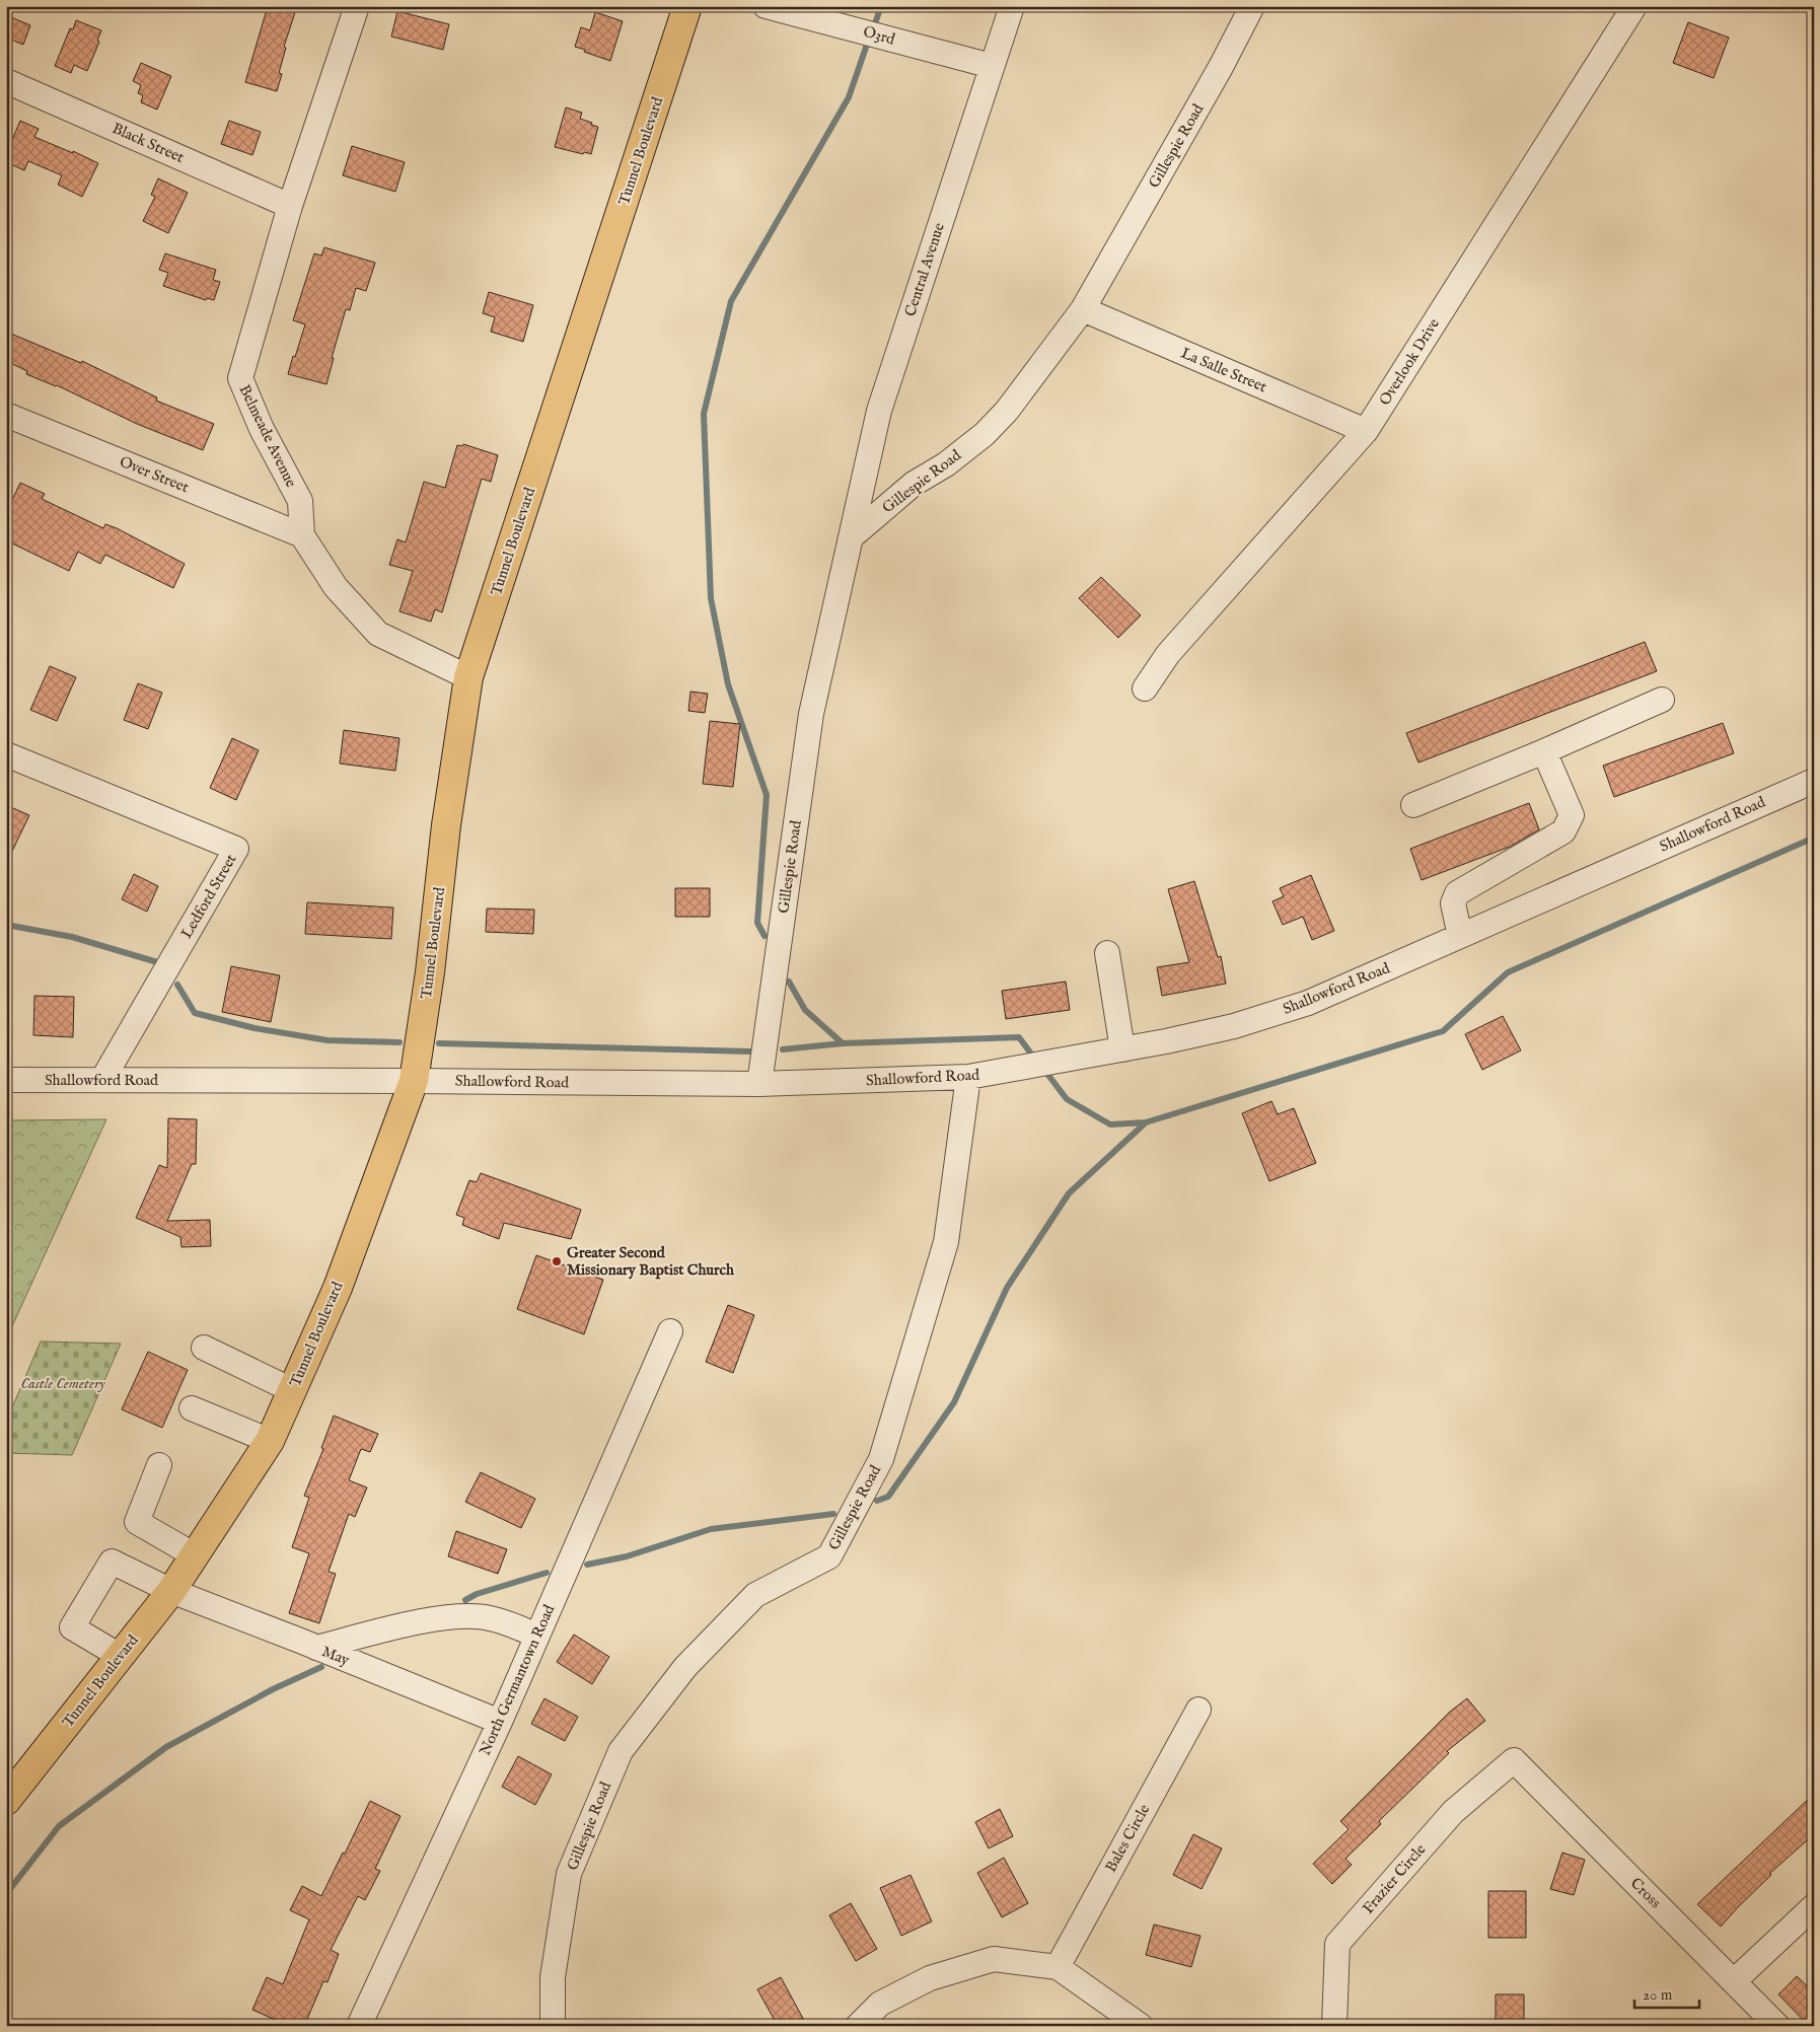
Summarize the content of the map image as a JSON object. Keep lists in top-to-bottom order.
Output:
{
  "streets": {
    "main road": ["Tunnel Boulevard"],
    "street": [
      "O3rd",
      "Black Street",
      "Gillespie Road",
      "Central Avenue",
      "Overlook Drive",
      "La Salle Street",
      "Belmeade Avenue",
      "Over Street",
      "Shallowford Road",
      "Ledford Street",
      "May",
      "North Germantown Road",
      "Bales Circle",
      "Frazier Circle",
      "Cross"
    ]
  },
  "crossings": [
    ["O3rd", "Central Avenue"],
    ["Black Street", "Belmeade Avenue"],
    ["Gillespie Road", "Central Avenue"],
    ["Gillespie Road", "La Salle Street"],
    ["Gillespie Road", "Shallowford Road"],
    ["Tunnel Boulevard", "Shallowford Road"],
    ["Tunnel Boulevard", "May"],
    ["Overlook Drive", "La Salle Street"],
    ["Belmeade Avenue", "Over Street"],
    ["Shallowford Road", "Ledford Street"],
    ["May", "North Germantown Road"],
    ["Frazier Circle", "Cross"]
  ],
  "parks": ["Castle Cemetery"],
  "places": ["Greater Second Missionary Baptist Church"],
  "scale_bar": "20 m"
}
